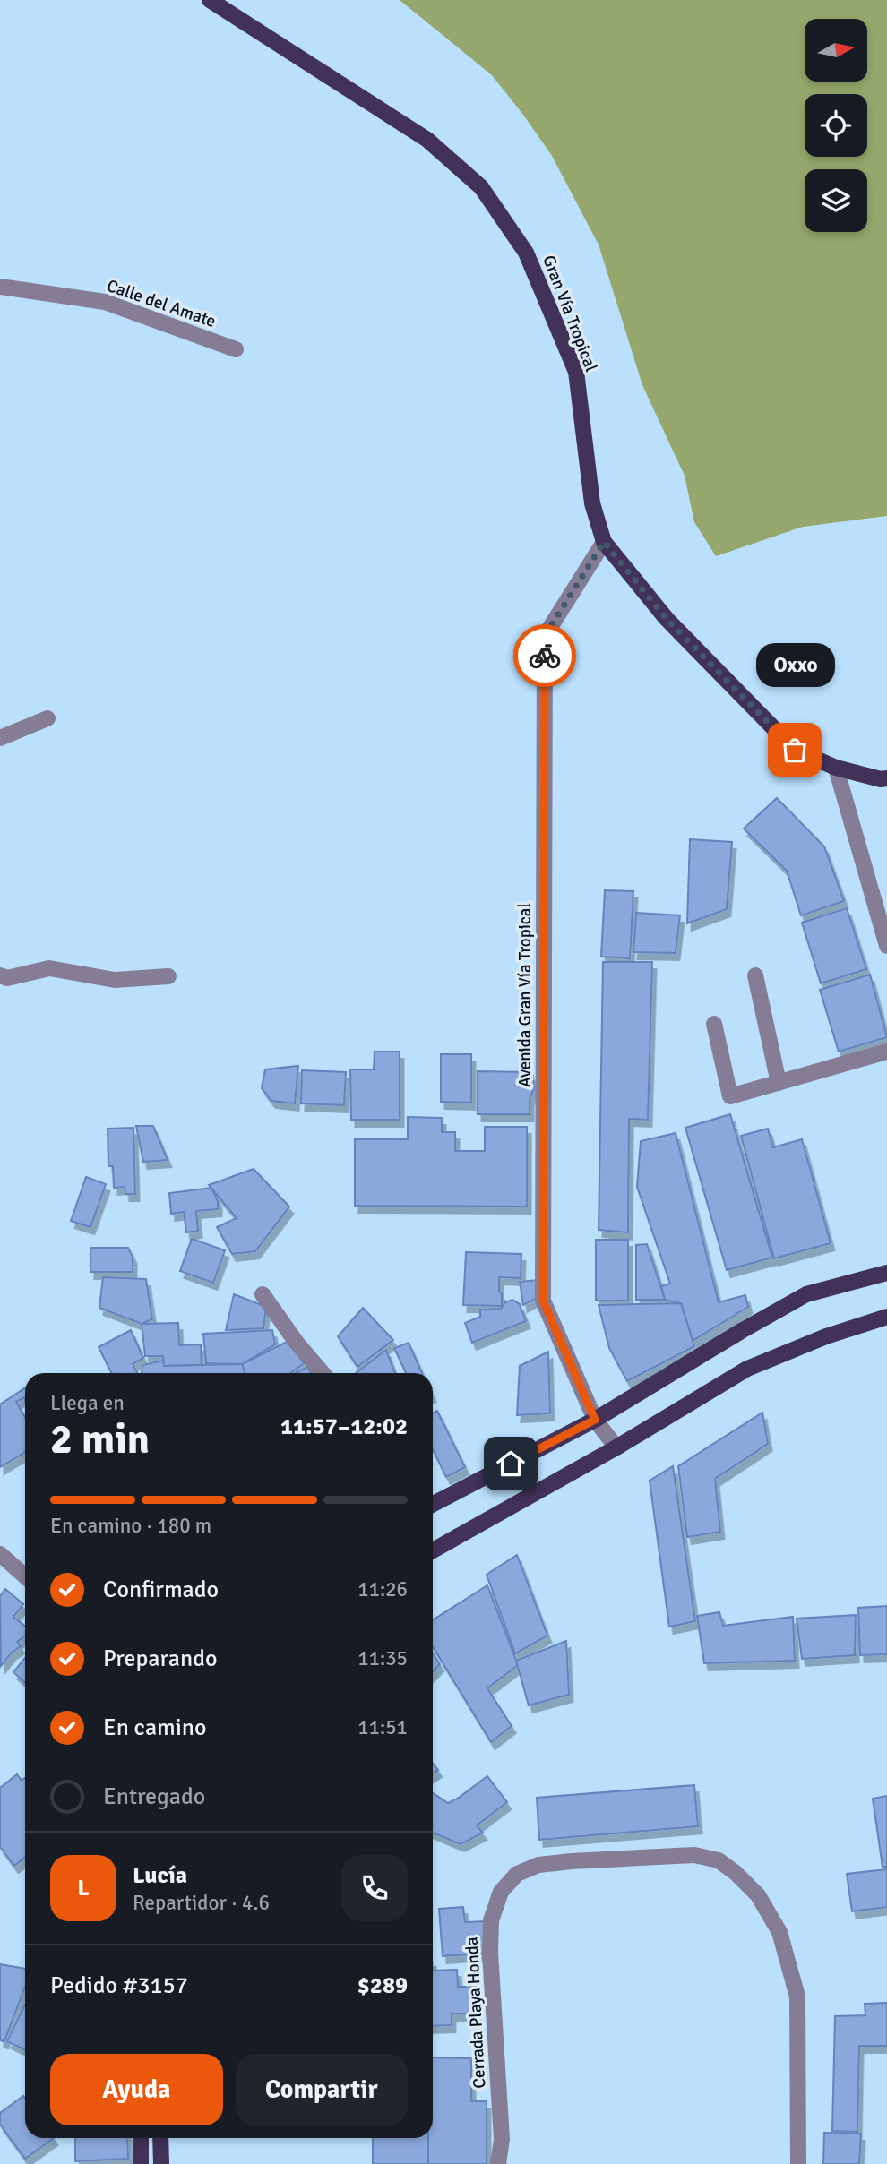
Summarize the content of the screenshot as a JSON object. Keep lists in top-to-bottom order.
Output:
{
  "streets": {
    "main road": ["Gran Vía Tropical"],
    "street": ["Calle del Amate", "Avenida Gran Vía Tropical", "Cerrada Playa Honda"]
  },
  "crossings": [
    ["Gran Vía Tropical", "Avenida Gran Vía Tropical"]
  ],
  "places": ["Oxxo"],
  "north": "right",
  "page": {
    "bubble": "Oxxo",
    "heading": ["2 min", "Llega en", "11:57–12:02"],
    "panel": [
      "Lucía",
      "Repartidor · 4.6",
      "Pedido #3157",
      "$289"
    ],
    "bar": "En camino · 180 m",
    "list": [
      ["Confirmado", "11:26"],
      ["Preparando", "11:35"],
      ["En camino", "11:51"],
      "Entregado"
    ],
    "round": "L",
    "buttons": ["Ayuda", "Compartir"]
  }
}
